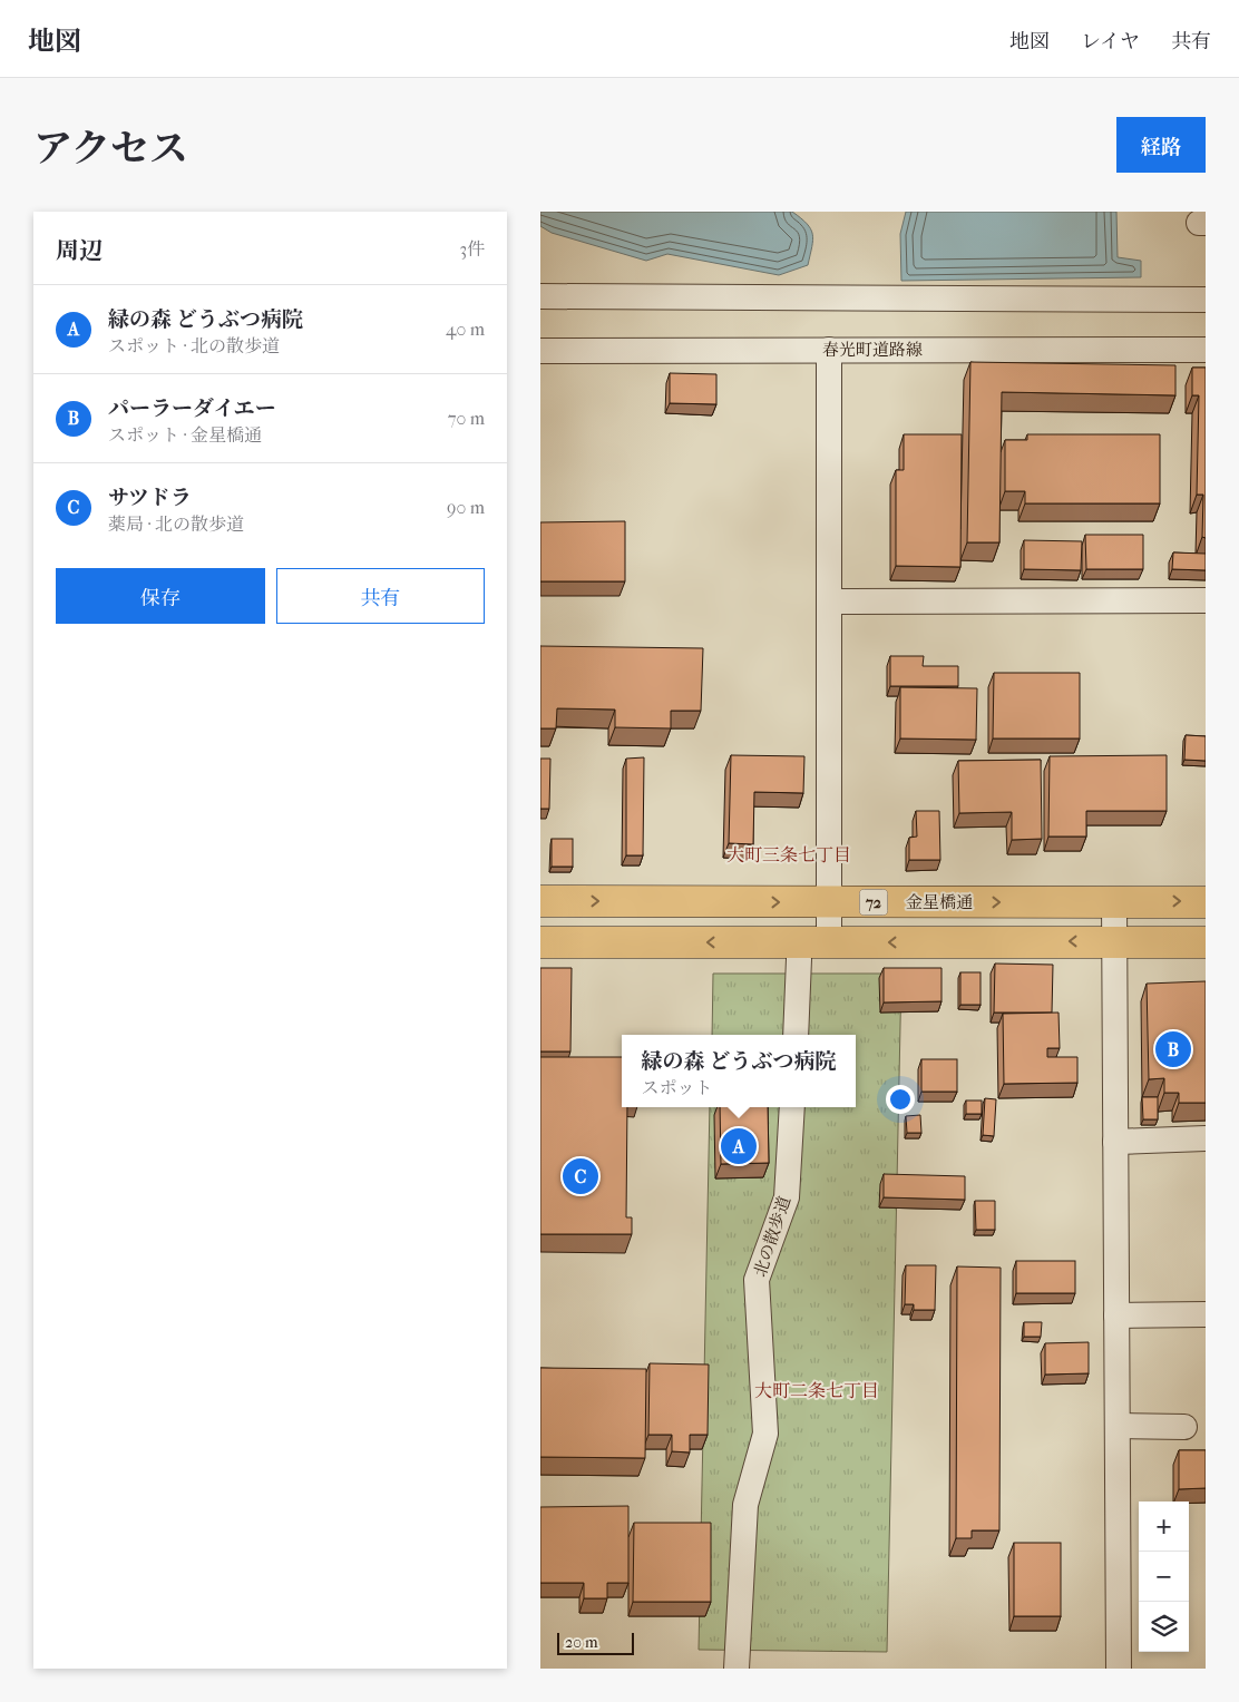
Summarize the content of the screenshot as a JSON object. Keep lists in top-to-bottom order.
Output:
{
  "streets": {
    "main road": ["72", "金星橋通"],
    "street": ["春光町道路線", "北の散歩道"]
  },
  "districts": ["大町三条七丁目", "大町二条七丁目"],
  "scale_bar": "20 m",
  "page": {
    "header": "地図",
    "nav": ["地図", "レイヤ", "共有"],
    "title": "アクセス",
    "buttons": [
      "経路",
      ["保存", "共有"]
    ],
    "heading": ["周辺", "3件"],
    "list": [
      {
        "mark": "A",
        "name": "緑の森 どうぶつ病院",
        "note": "スポット · 北の散歩道",
        "value": "40 m"
      },
      {
        "mark": "B",
        "name": "パーラーダイエー",
        "note": "スポット · 金星橋通",
        "value": "70 m"
      },
      {
        "mark": "C",
        "name": "サツドラ",
        "note": "薬局 · 北の散歩道",
        "value": "90 m"
      }
    ],
    "pins": ["B", "A", "C"],
    "popup": ["緑の森 どうぶつ病院", "スポット"],
    "map_buttons": ["+", "−"],
    "scale": "20 m"
  }
}
